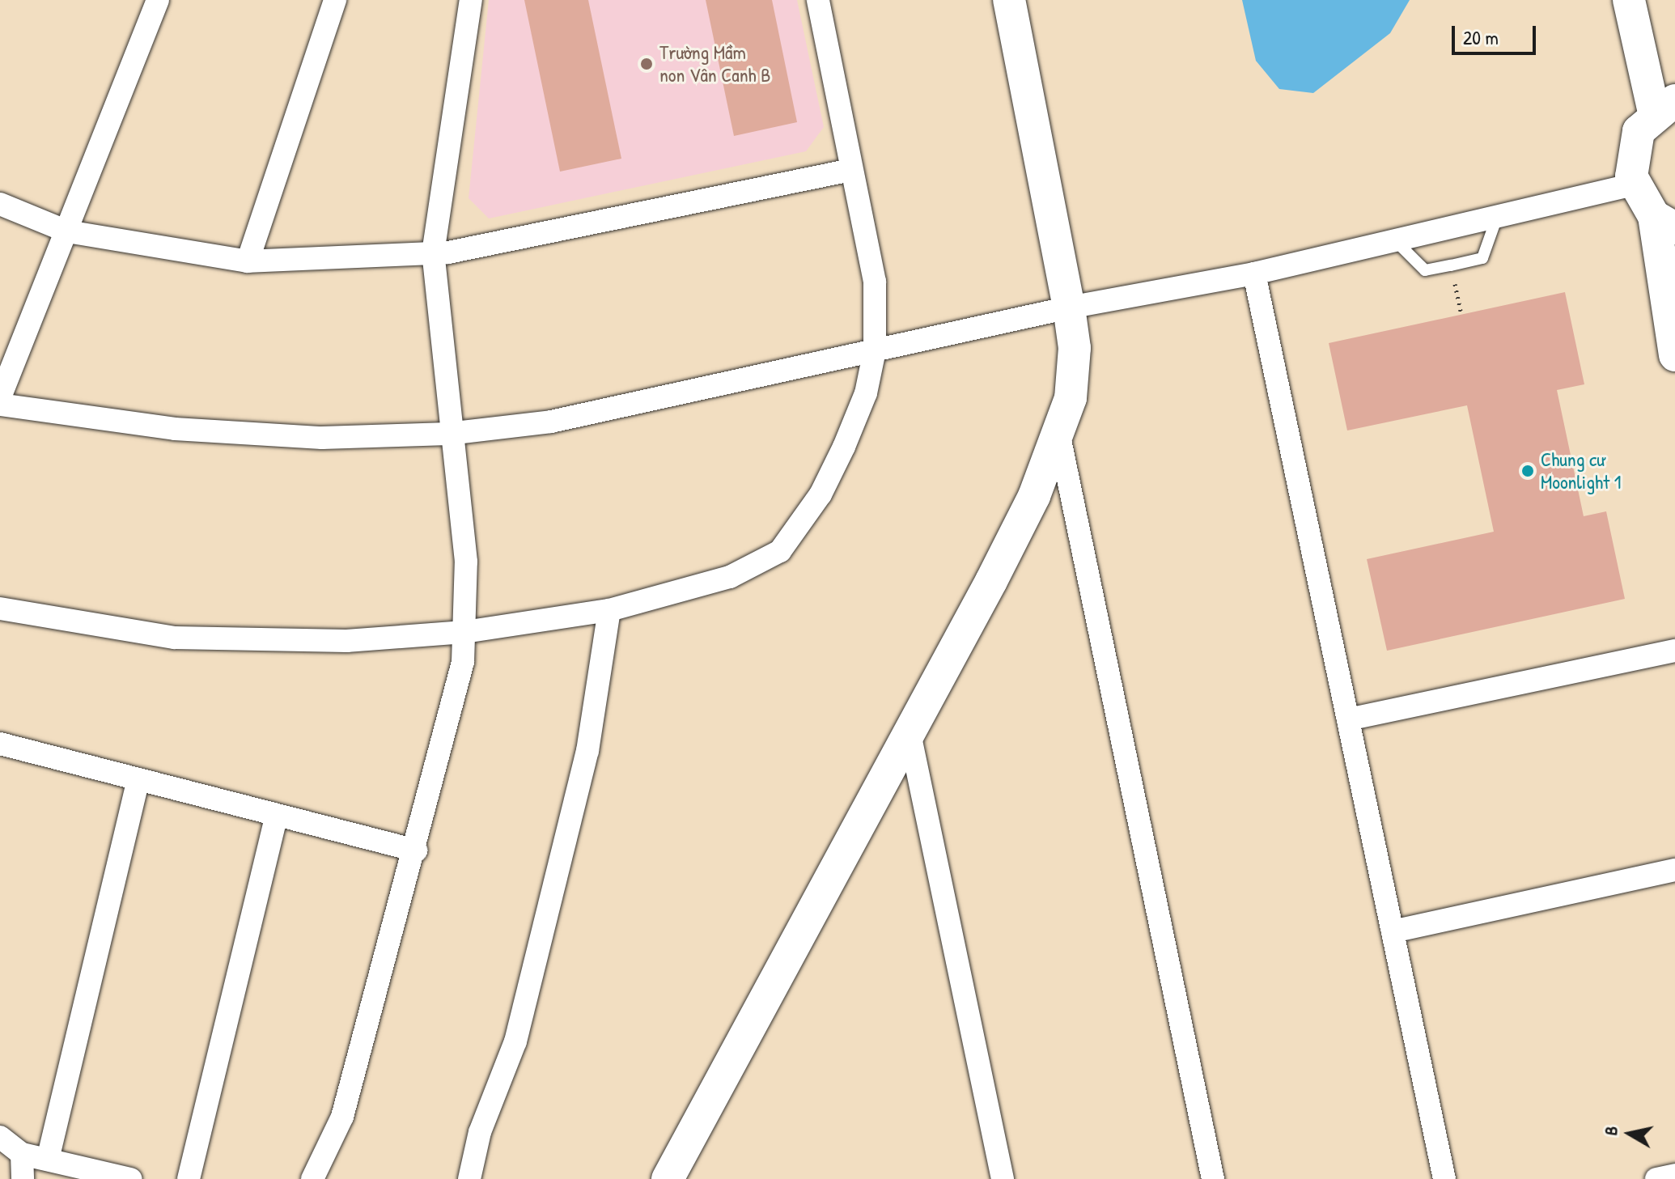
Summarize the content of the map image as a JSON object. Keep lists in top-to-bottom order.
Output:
{
  "places": ["Trường Mầm non Vân Canh B", "Chung cư Moonlight 1"],
  "scale_bar": "20 m",
  "north": "left"
}
